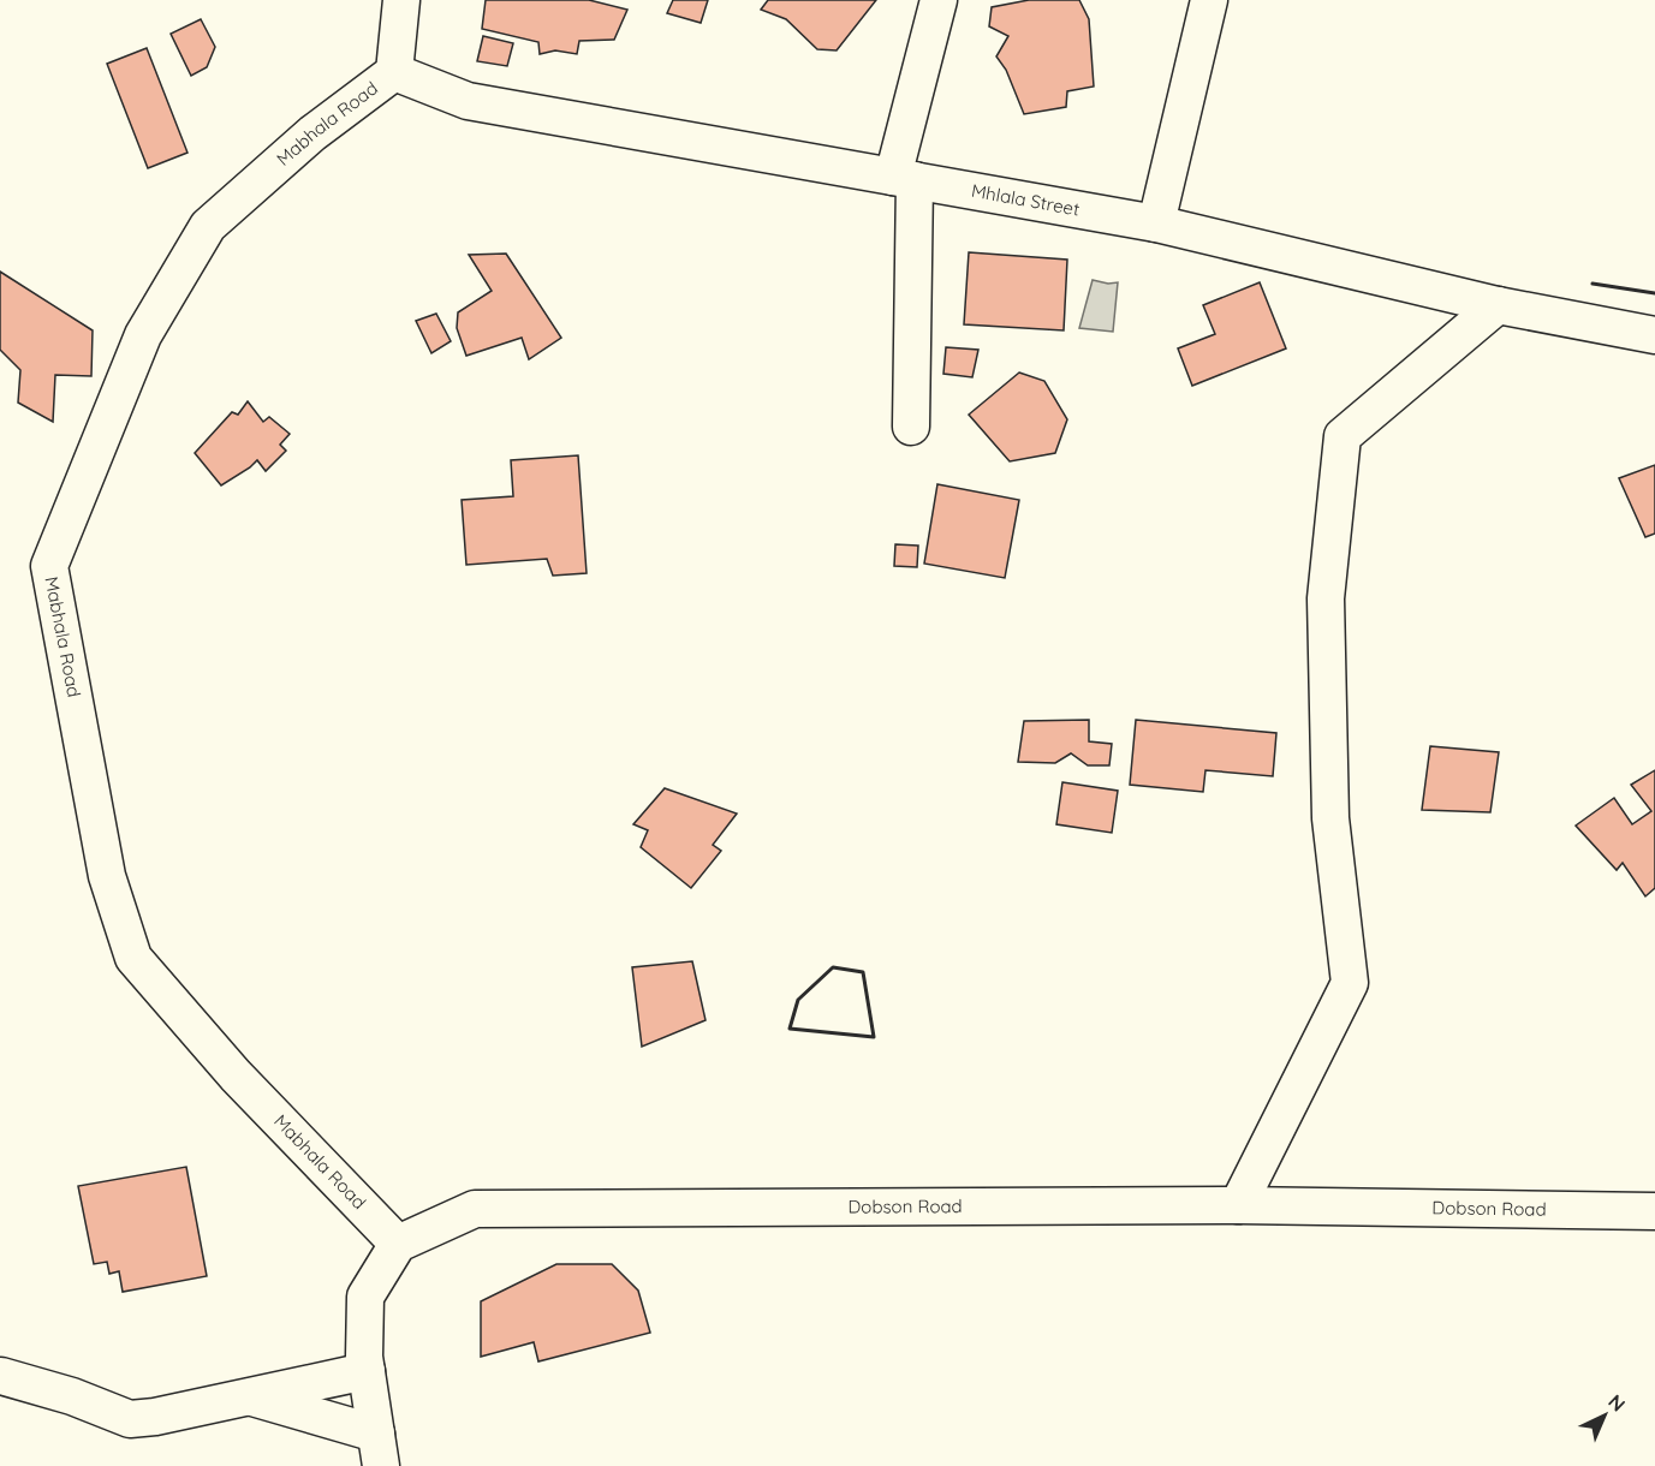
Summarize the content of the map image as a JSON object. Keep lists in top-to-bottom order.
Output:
{
  "streets": {
    "street": ["Mabhala Road", "Mhlala Street", "Dobson Road"]
  },
  "crossings": [
    ["Mabhala Road", "Mhlala Street"],
    ["Mabhala Road", "Dobson Road"]
  ],
  "north": "top right"
}
